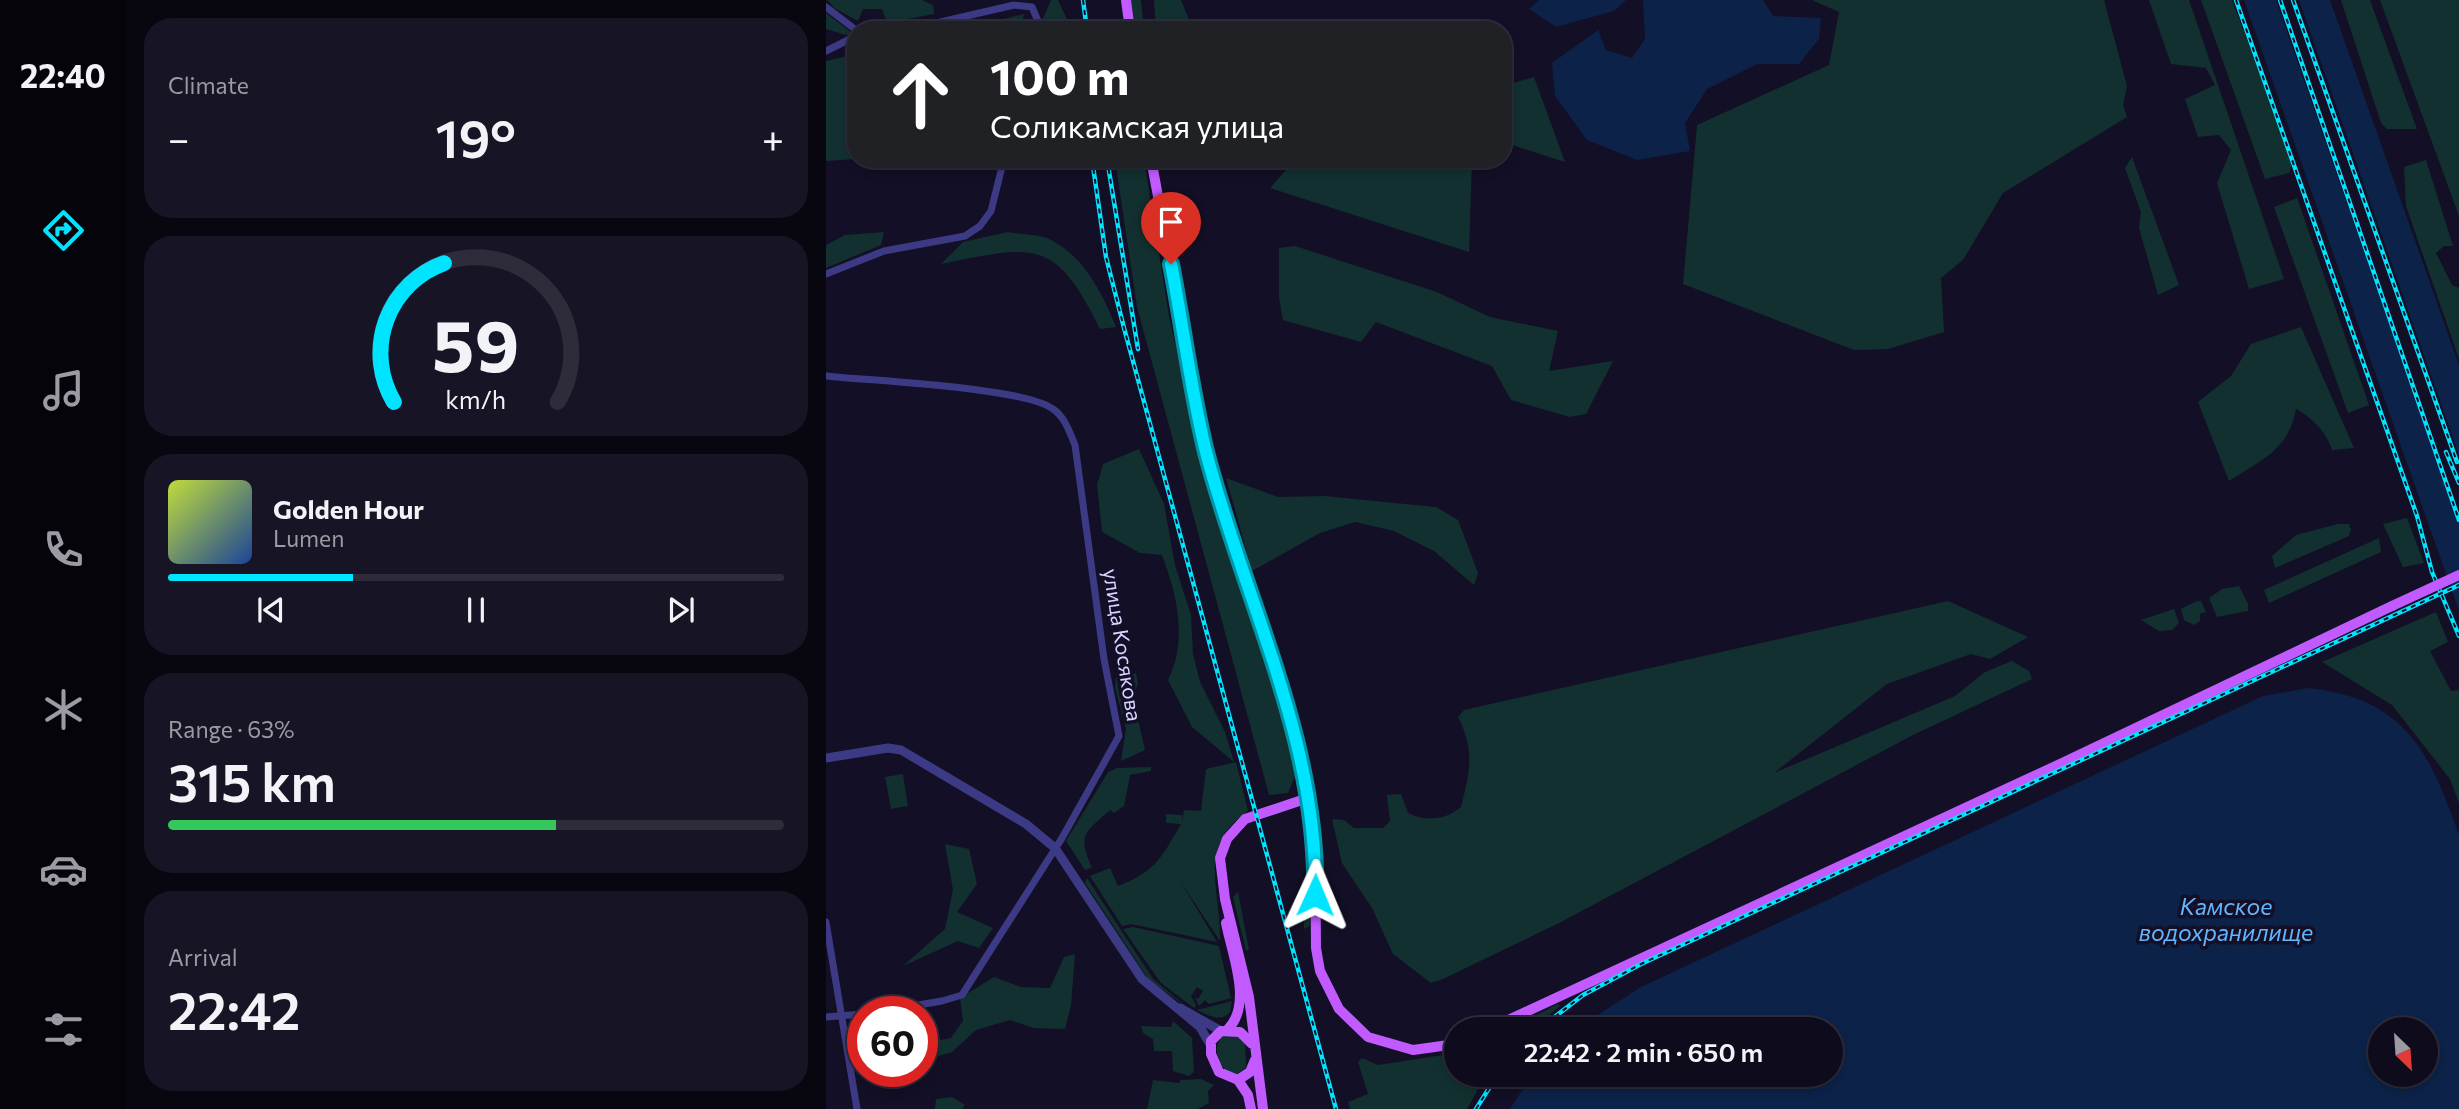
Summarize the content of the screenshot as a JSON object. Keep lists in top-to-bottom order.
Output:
{
  "streets": {
    "street": ["улица Косякова"]
  },
  "water": ["Камское водохранилище"],
  "north": "bottom right",
  "page": {
    "tabs": "22:40",
    "tile": [
      "Climate",
      ["Range · 63%", "315 km"],
      ["Arrival", "22:42"]
    ],
    "turn": ["100 m", "Соликамская улица"],
    "heat": ["−", "19°", "+"],
    "song": ["Golden Hour", "Lumen"],
    "limit": "60",
    "trip": "22:42 · 2 min · 650 m",
    "gauge": ["59", "km/h"]
  }
}
